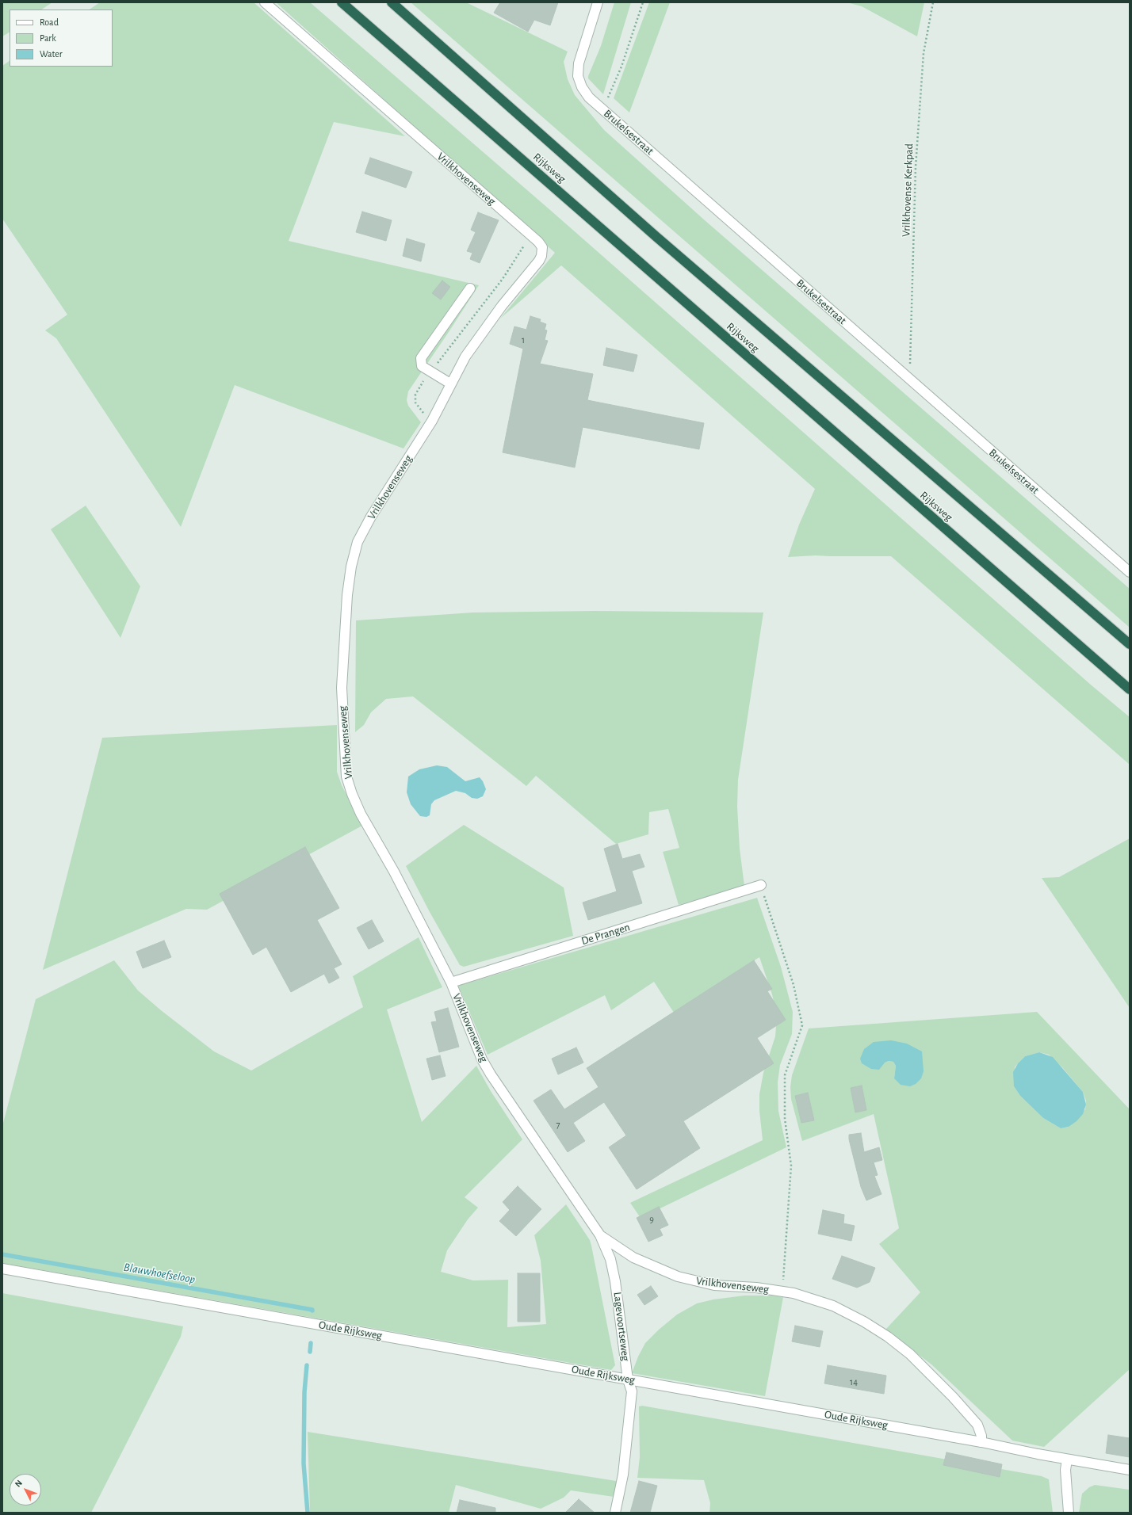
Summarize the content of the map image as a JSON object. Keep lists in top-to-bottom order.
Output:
{
  "streets": {
    "highway": ["Rijksweg"],
    "street": [
      "Brukelsestraat",
      "Vrilkhovenseweg",
      "De Prangen",
      "Lagevoortseweg",
      "Oude Rijksweg"
    ],
    "path": ["Vrilkhovense Kerkpad"]
  },
  "crossings": [
    ["Brukelsestraat", "Vrilkhovense Kerkpad"],
    ["Vrilkhovenseweg", "De Prangen"],
    ["Vrilkhovenseweg", "Lagevoortseweg"],
    ["Vrilkhovenseweg", "Oude Rijksweg"],
    ["Lagevoortseweg", "Oude Rijksweg"]
  ],
  "water": ["Blauwhoefseloop"],
  "house_numbers": [
    "1",
    "7",
    "9",
    "14"
  ],
  "legend": ["Road", "Park", "Water"],
  "north": "top left"
}
